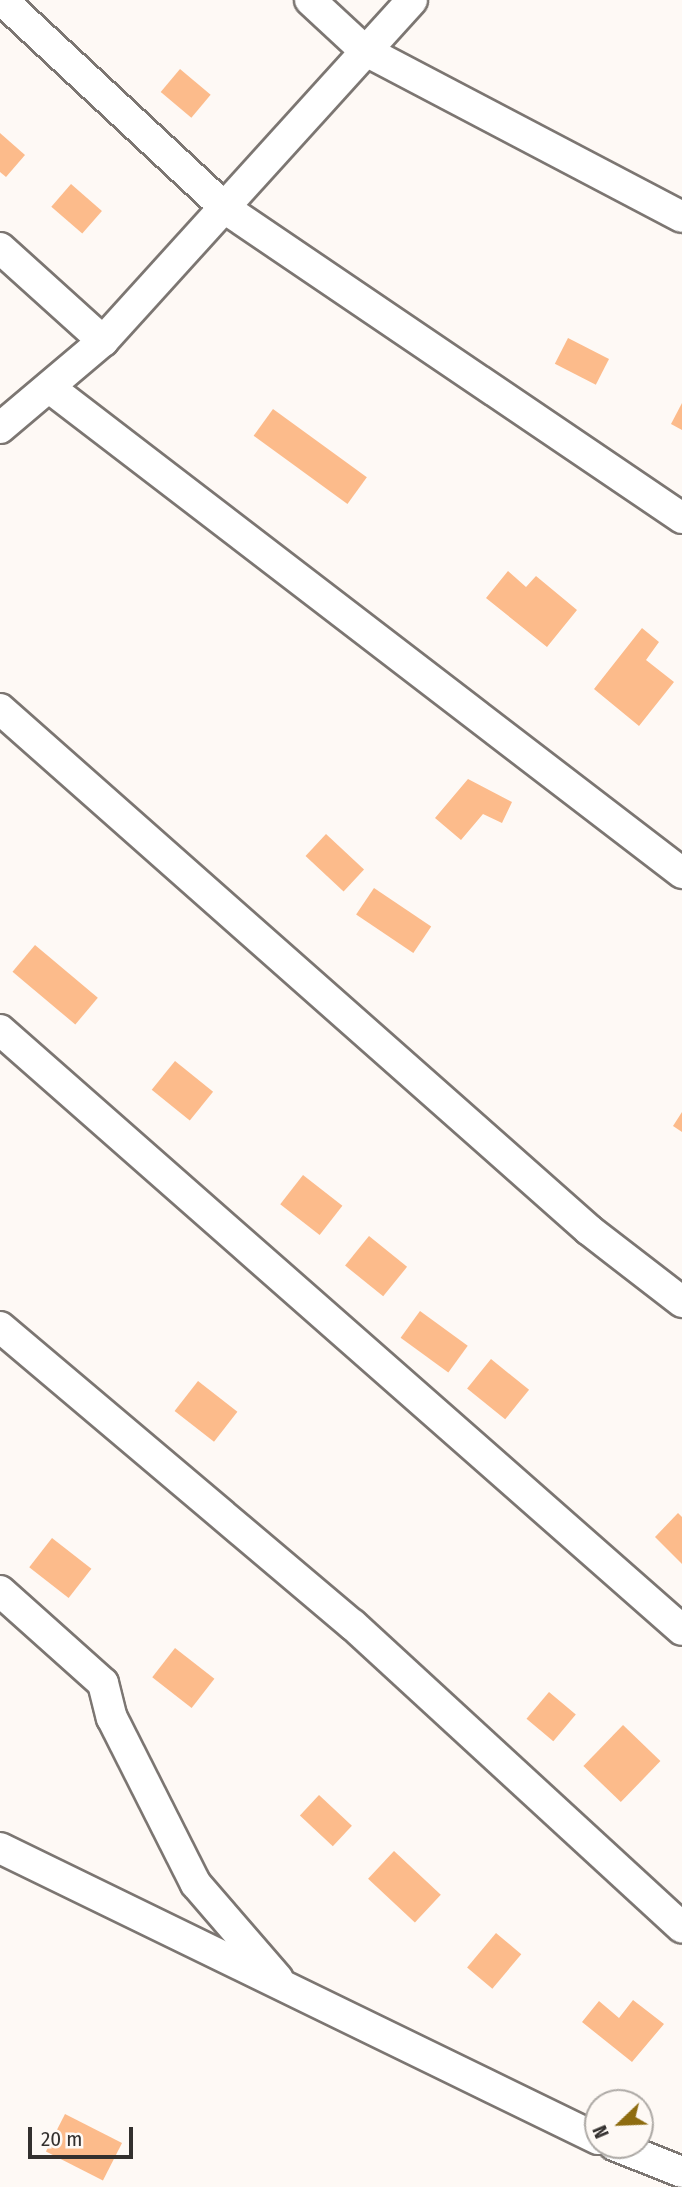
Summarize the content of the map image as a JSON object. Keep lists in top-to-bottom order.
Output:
{
  "scale_bar": "20 m",
  "north": "bottom left"
}
